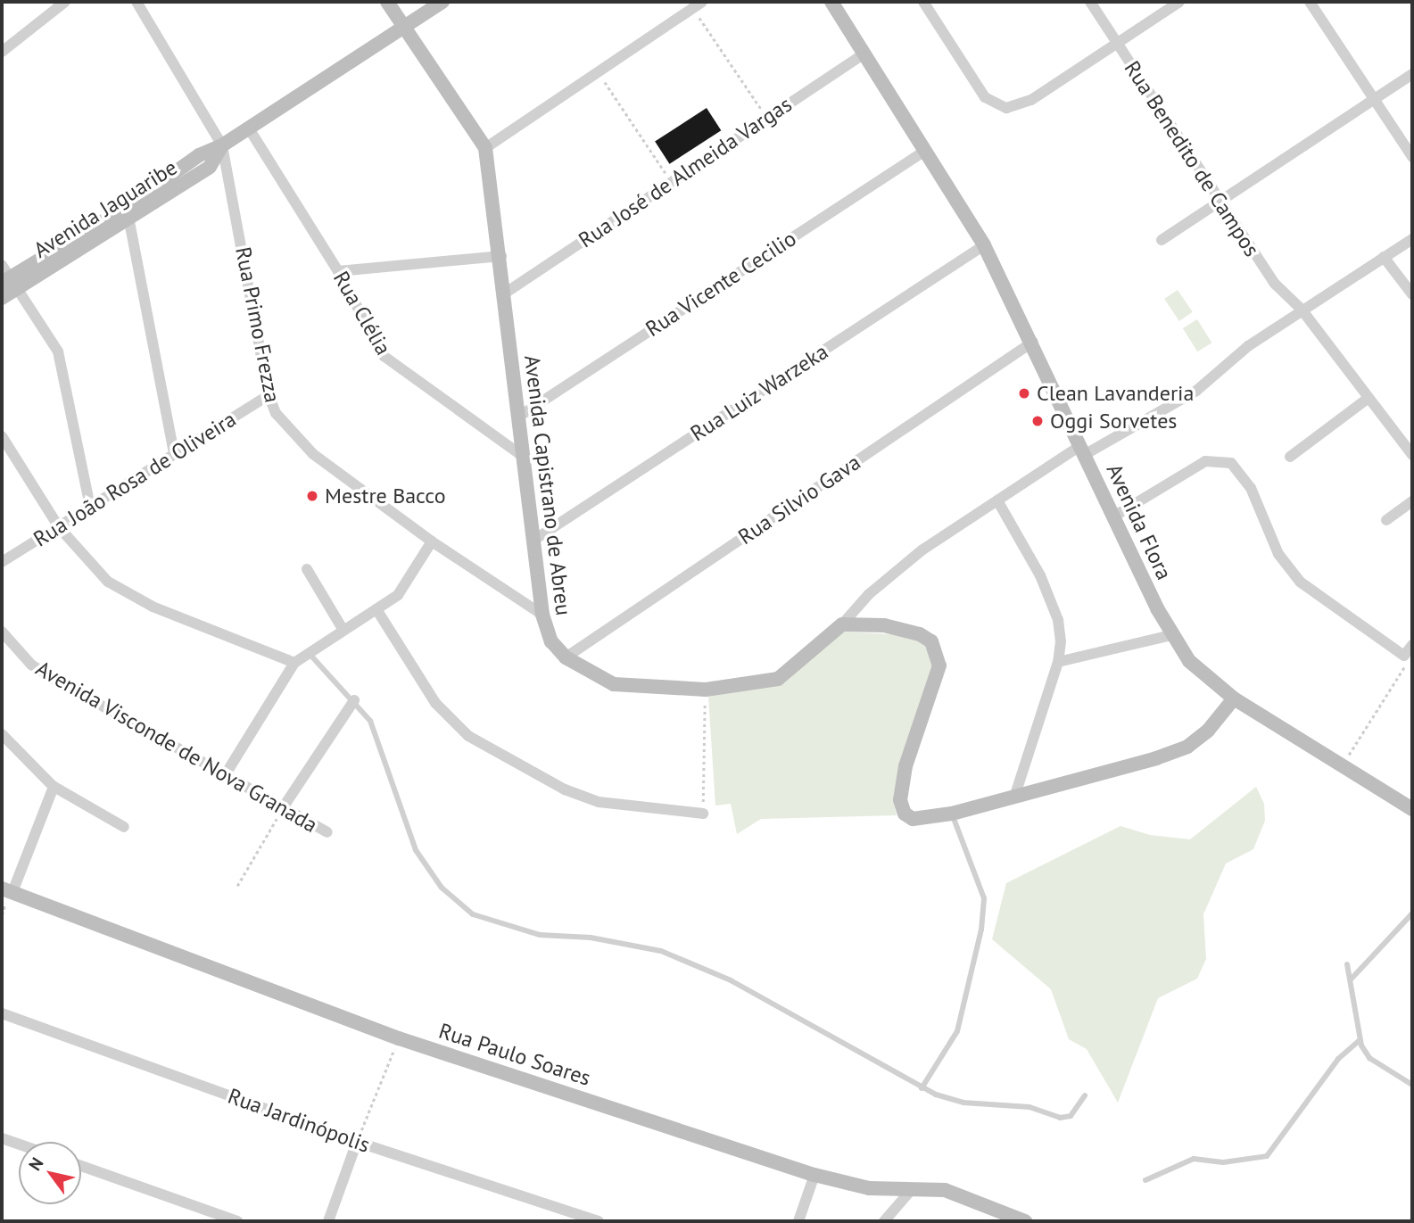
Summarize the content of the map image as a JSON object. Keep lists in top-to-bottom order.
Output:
{
  "streets": {
    "street": [
      "Rua Benedito de Campos",
      "Rua José de Almeida Vargas",
      "Avenida Jaguaribe",
      "Rua Vicente Cecilio",
      "Rua Clélia",
      "Rua Primo Frezza",
      "Rua Luiz Warzeka",
      "Rua João Rosa de Oliveira",
      "Avenida Capistrano de Abreu",
      "Rua Silvio Gava",
      "Avenida Flora",
      "Avenida Visconde de Nova Granada",
      "Rua Paulo Soares",
      "Rua Jardinópolis"
    ]
  },
  "crossings": [
    ["Rua José de Almeida Vargas", "Avenida Capistrano de Abreu"],
    ["Rua José de Almeida Vargas", "Avenida Flora"],
    ["Avenida Jaguaribe", "Rua Clélia"],
    ["Avenida Jaguaribe", "Rua Primo Frezza"],
    ["Avenida Jaguaribe", "Avenida Capistrano de Abreu"],
    ["Rua Vicente Cecilio", "Avenida Capistrano de Abreu"],
    ["Rua Vicente Cecilio", "Avenida Flora"],
    ["Rua Clélia", "Avenida Capistrano de Abreu"],
    ["Rua Primo Frezza", "Rua João Rosa de Oliveira"],
    ["Rua Primo Frezza", "Avenida Capistrano de Abreu"],
    ["Rua Luiz Warzeka", "Avenida Capistrano de Abreu"],
    ["Rua Luiz Warzeka", "Avenida Flora"],
    ["Avenida Capistrano de Abreu", "Rua Silvio Gava"],
    ["Rua Silvio Gava", "Avenida Flora"]
  ],
  "places": ["Clean Lavanderia", "Oggi Sorvetes", "Mestre Bacco"],
  "north": "top left"
}
